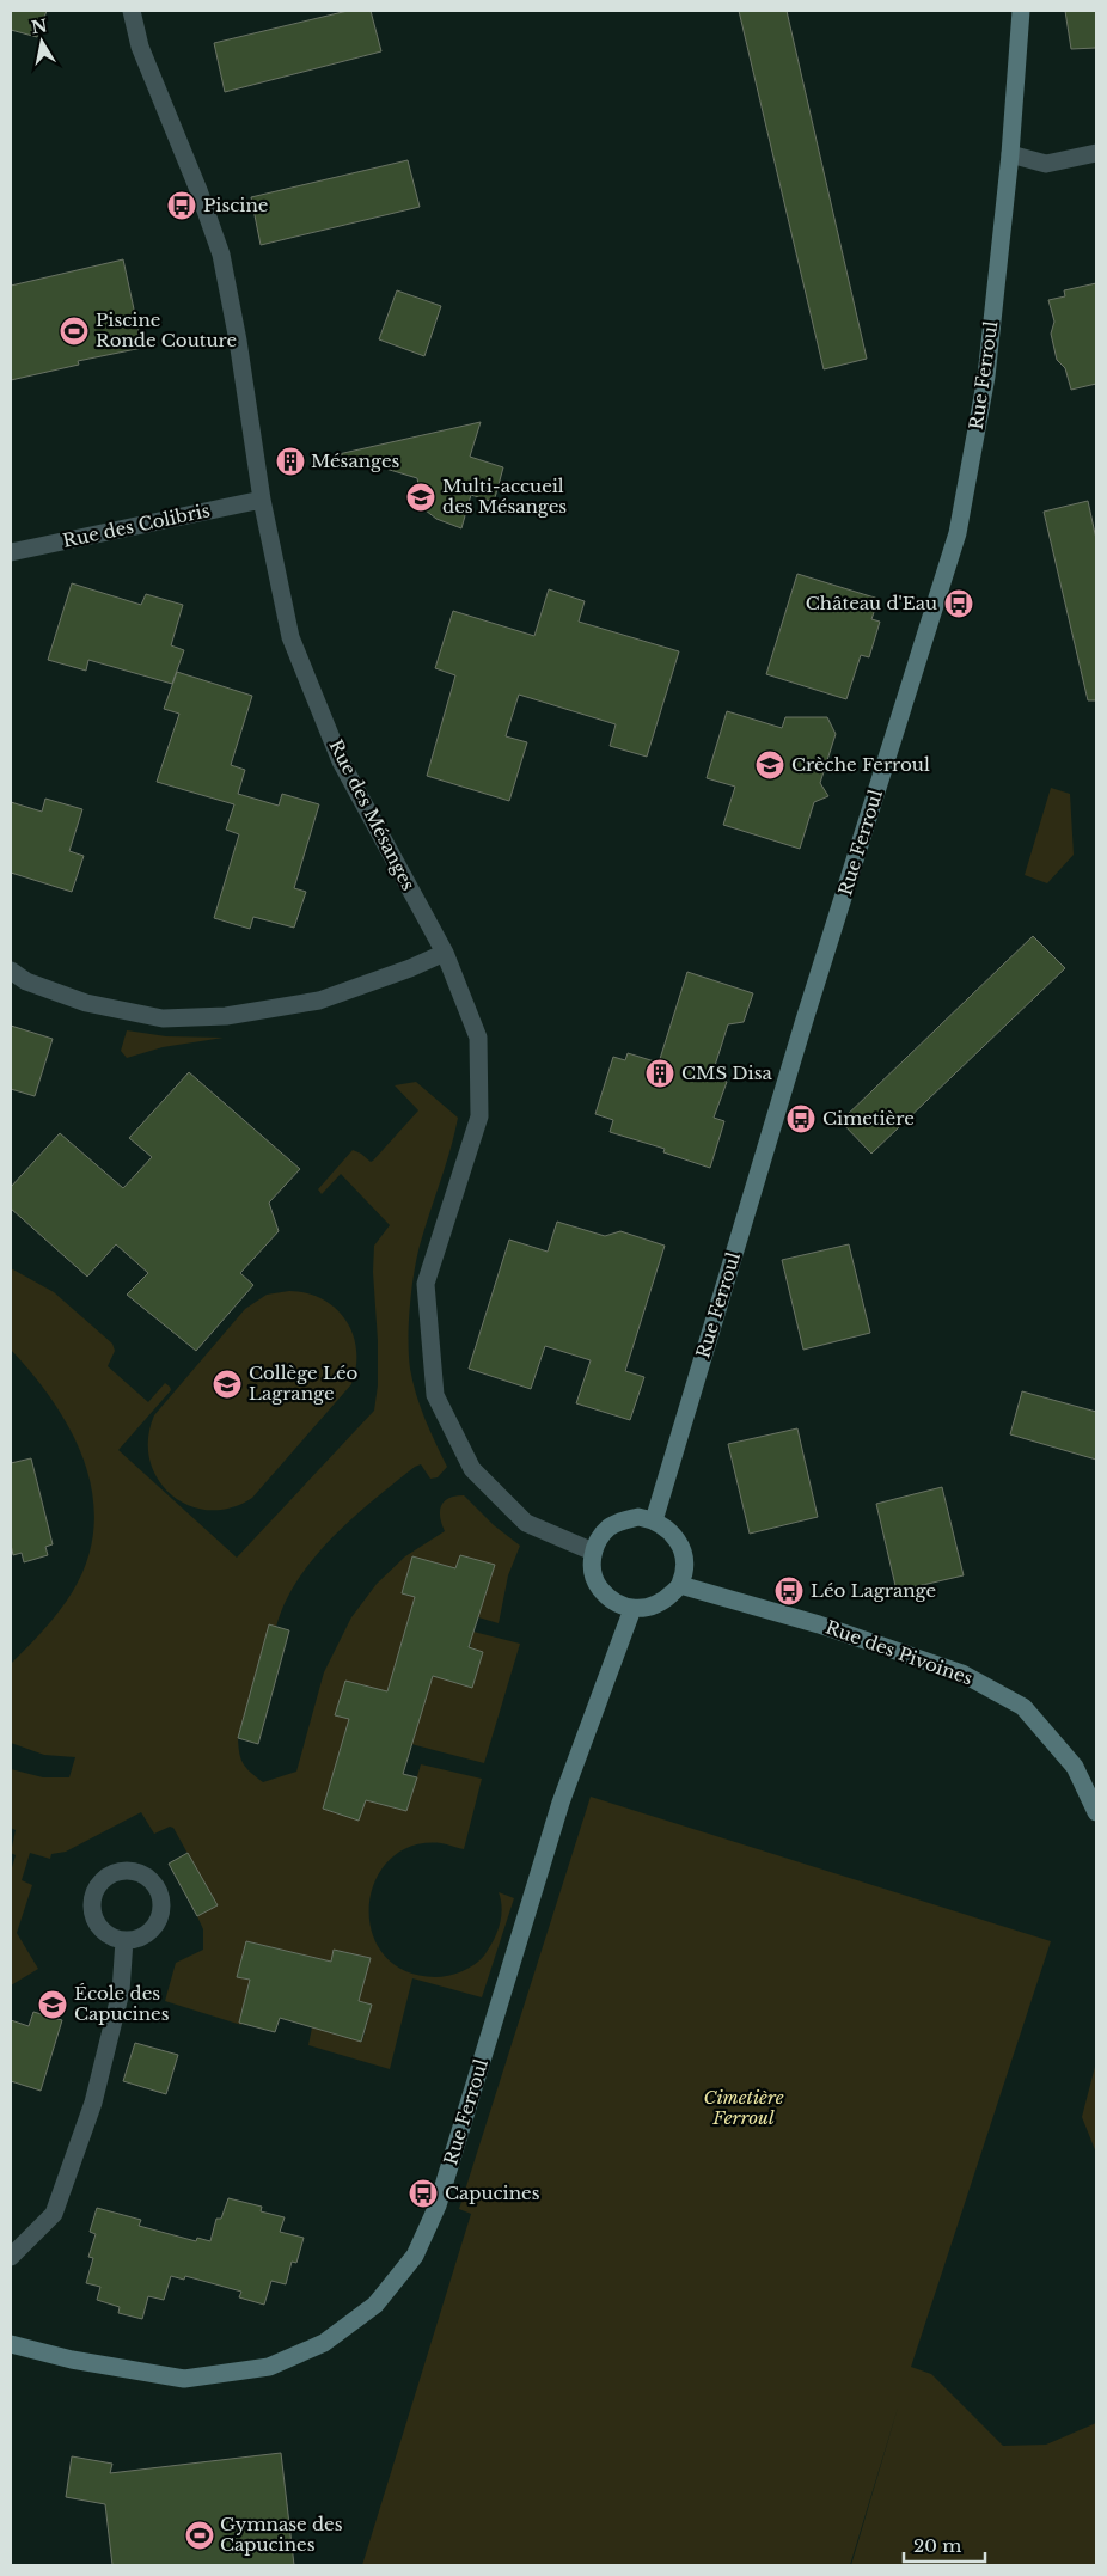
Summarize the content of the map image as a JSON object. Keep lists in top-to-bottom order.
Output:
{
  "streets": {
    "street": [
      "Rue Ferroul",
      "Rue des Colibris",
      "Rue des Mésanges",
      "Rue des Pivoines"
    ]
  },
  "crossings": [
    ["Rue Ferroul", "Rue des Mésanges"],
    ["Rue Ferroul", "Rue des Pivoines"],
    ["Rue des Colibris", "Rue des Mésanges"],
    ["Rue des Mésanges", "Rue des Pivoines"]
  ],
  "parks": ["Cimetière Ferroul"],
  "places": {
    "bus stop": [
      "Piscine",
      "Château d'Eau",
      "Cimetière",
      "Léo Lagrange",
      "Capucines"
    ],
    "sports": ["Piscine Ronde Couture", "Gymnase des Capucines"],
    "building": ["Mésanges", "CMS Disa"],
    "school or university": [
      "Multi-accueil des Mésanges",
      "Crèche Ferroul",
      "Collège Léo Lagrange",
      "École des Capucines"
    ]
  },
  "scale_bar": "20 m",
  "north": "top"
}
